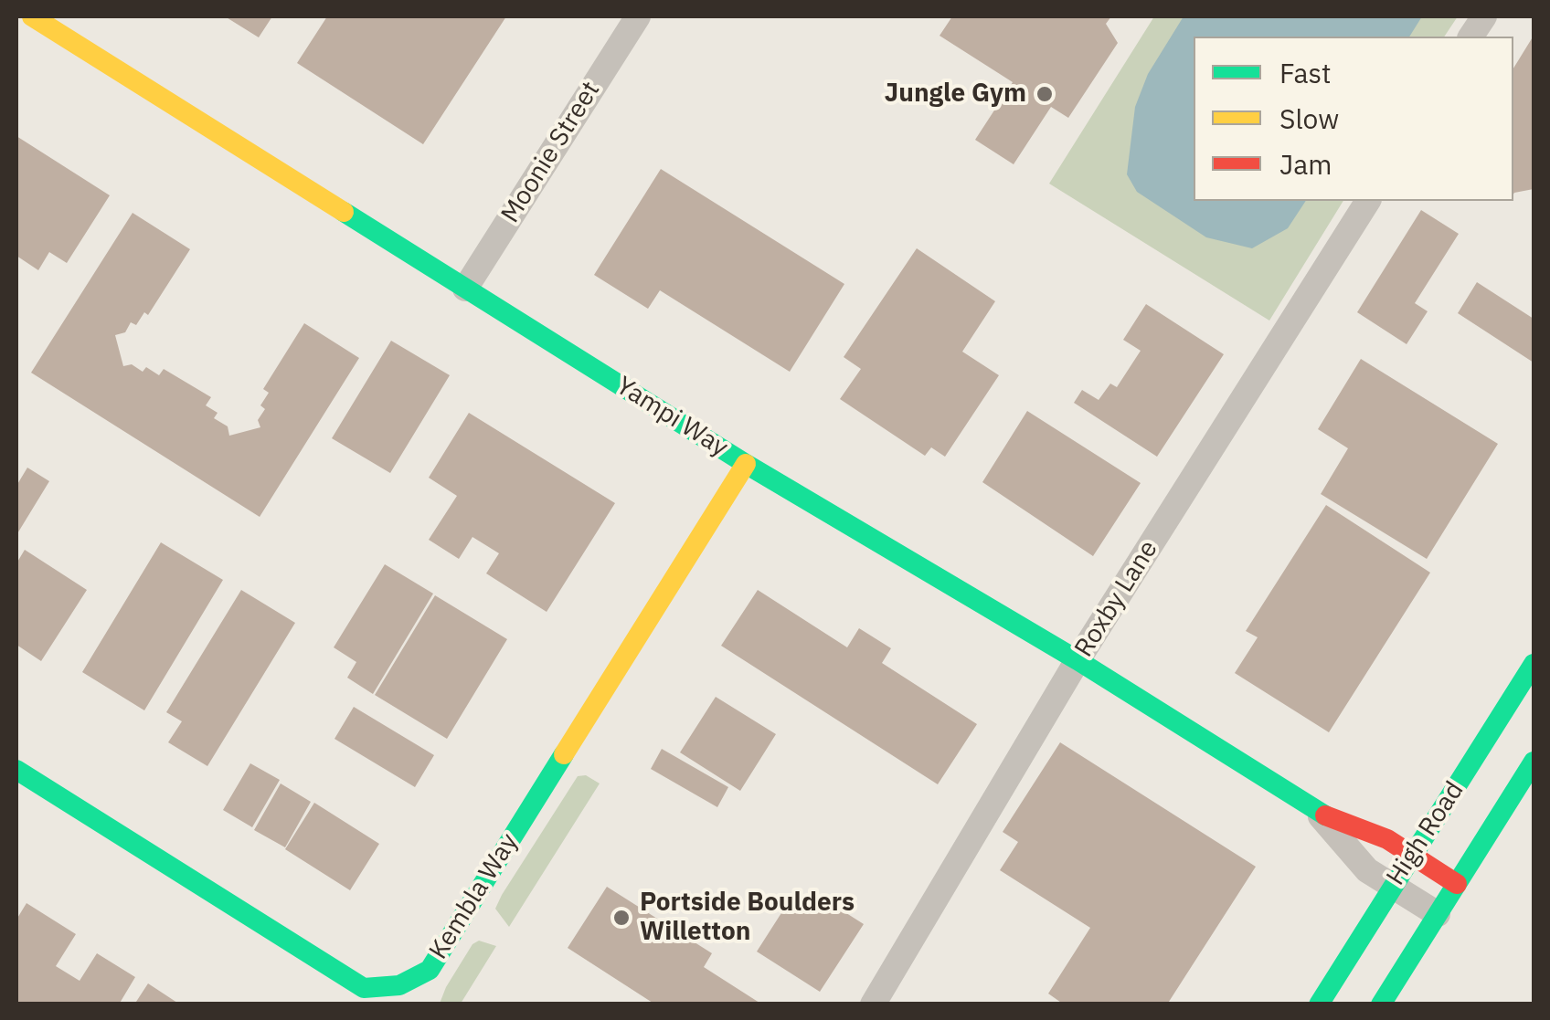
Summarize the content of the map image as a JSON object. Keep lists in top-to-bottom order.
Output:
{
  "streets": {
    "street": [
      "Moonie Street",
      "Yampi Way",
      "Roxby Lane",
      "High Road",
      "Kembla Way"
    ]
  },
  "crossings": [
    ["Moonie Street", "Yampi Way"],
    ["Yampi Way", "Roxby Lane"],
    ["Yampi Way", "High Road"],
    ["Yampi Way", "Kembla Way"]
  ],
  "places": ["Jungle Gym", "Portside Boulders Willetton"],
  "legend": ["Fast", "Slow", "Jam"]
}
